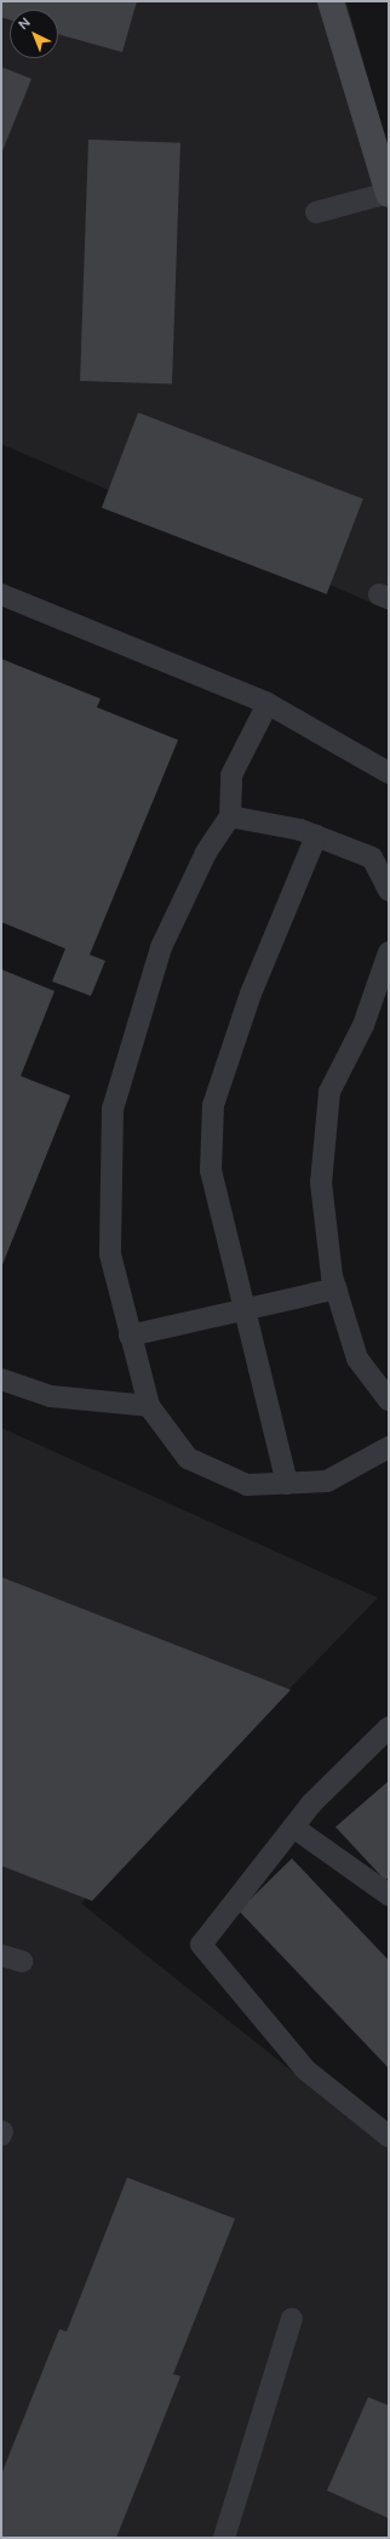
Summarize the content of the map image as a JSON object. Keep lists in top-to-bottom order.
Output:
{
  "north": "top left"
}
